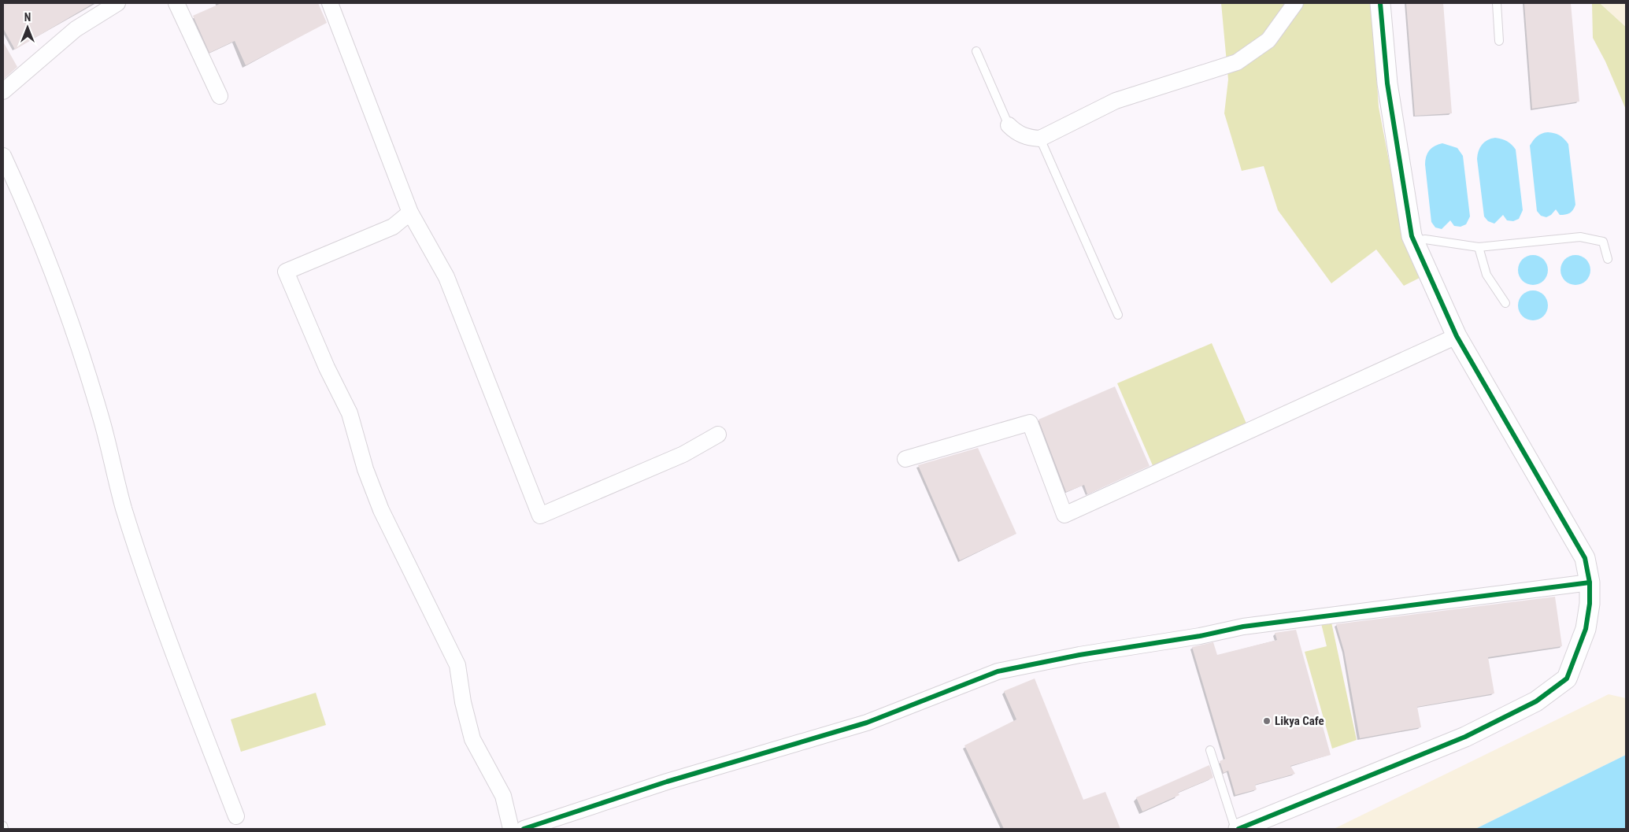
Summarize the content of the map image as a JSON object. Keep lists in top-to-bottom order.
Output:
{
  "places": ["Likya Cafe"],
  "north": "top"
}
